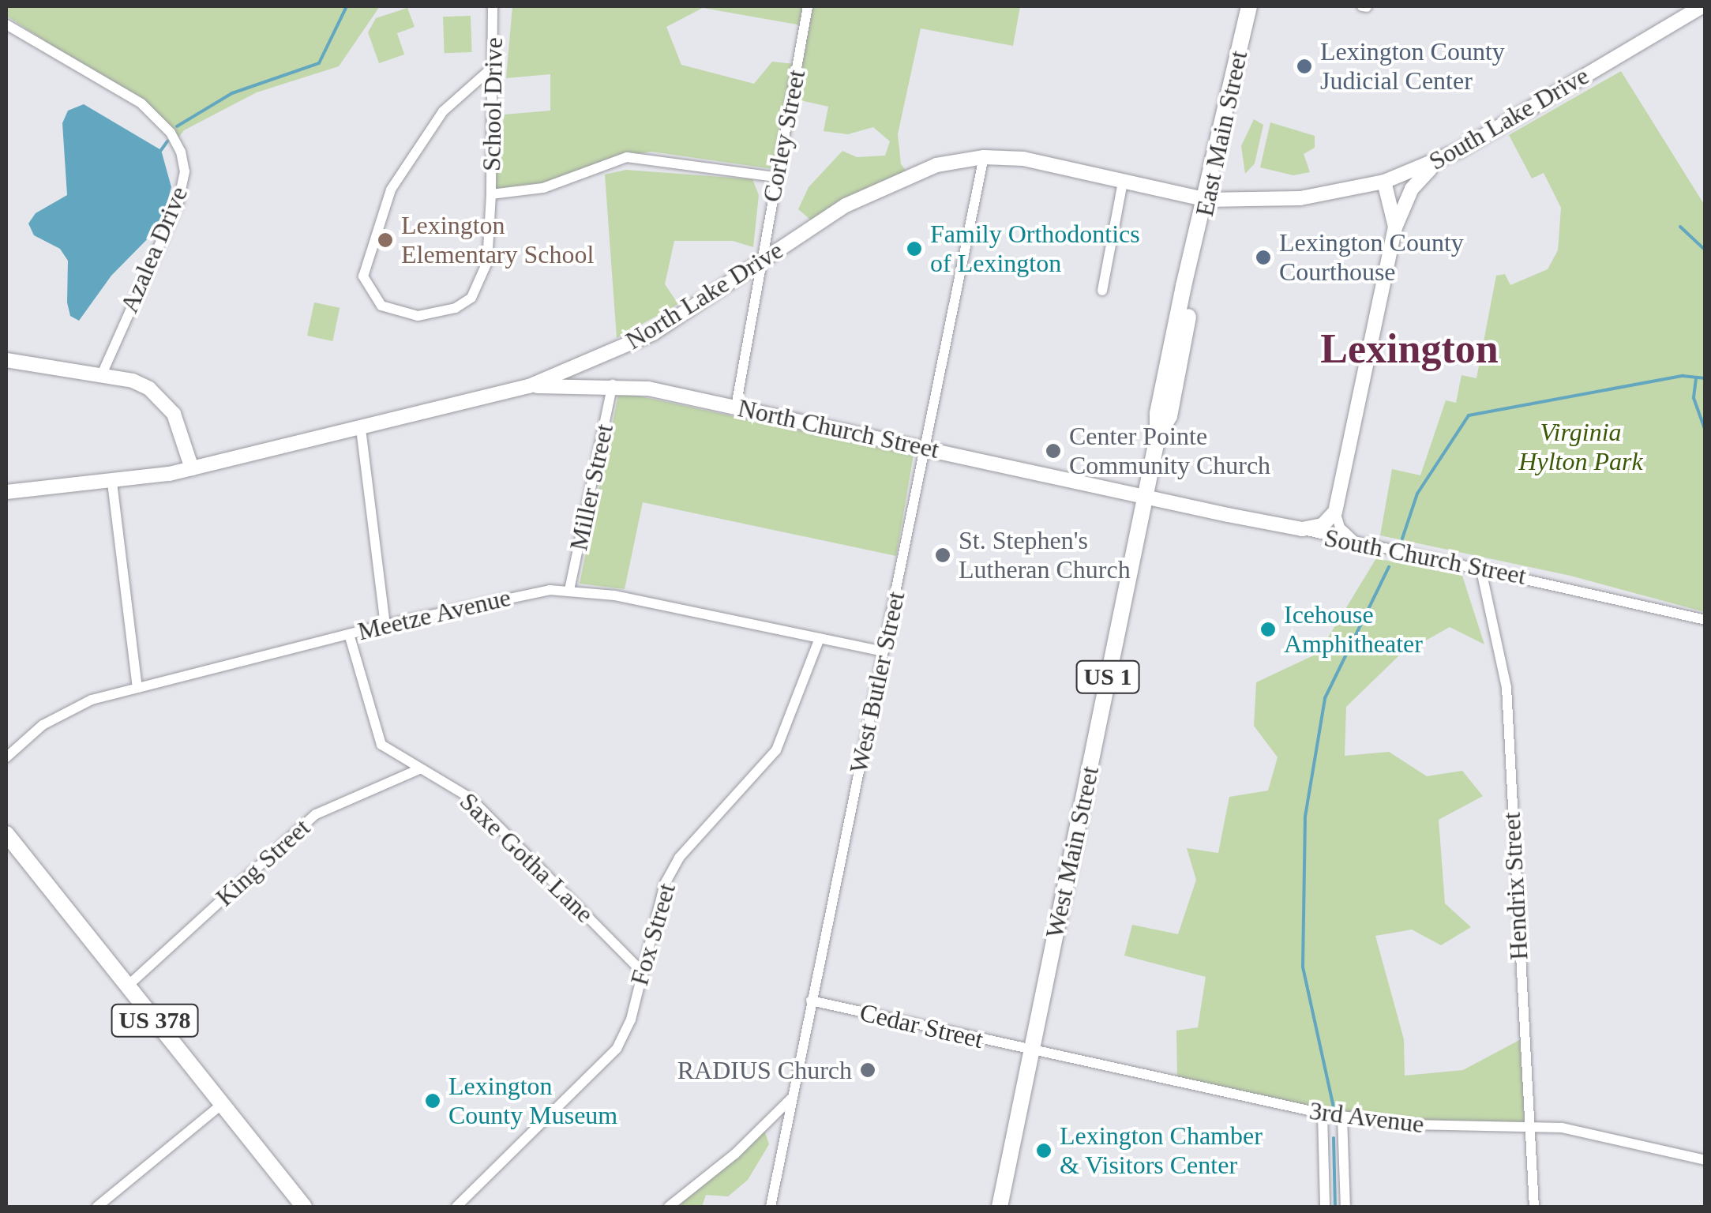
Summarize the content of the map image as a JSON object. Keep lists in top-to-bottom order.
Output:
{
  "streets": {
    "main road": [
      "South Lake Drive",
      "East Main Street",
      "North Lake Drive",
      "North Church Street",
      "South Church Street",
      "US 1",
      "West Main Street",
      "US 378"
    ],
    "street": [
      "School Drive",
      "Corley Street",
      "Azalea Drive",
      "Miller Street",
      "Meetze Avenue",
      "West Butler Street",
      "Saxe Gotha Lane",
      "King Street",
      "Hendrix Street",
      "Fox Street",
      "Cedar Street",
      "3rd Avenue"
    ]
  },
  "crossings": [
    ["School Drive", "Corley Street"],
    ["South Lake Drive", "East Main Street"],
    ["South Lake Drive", "North Lake Drive"],
    ["East Main Street", "North Lake Drive"],
    ["East Main Street", "North Church Street"],
    ["East Main Street", "South Church Street"],
    ["East Main Street", "West Main Street"],
    ["Corley Street", "North Lake Drive"],
    ["Corley Street", "North Church Street"],
    ["North Lake Drive", "North Church Street"],
    ["North Lake Drive", "West Butler Street"],
    ["North Church Street", "Miller Street"],
    ["North Church Street", "South Church Street"],
    ["North Church Street", "West Butler Street"],
    ["North Church Street", "West Main Street"],
    ["Miller Street", "Meetze Avenue"],
    ["South Church Street", "West Main Street"],
    ["South Church Street", "Hendrix Street"],
    ["Meetze Avenue", "West Butler Street"],
    ["Meetze Avenue", "Saxe Gotha Lane"],
    ["Meetze Avenue", "Fox Street"],
    ["West Butler Street", "Cedar Street"],
    ["West Main Street", "Cedar Street"],
    ["West Main Street", "3rd Avenue"],
    ["Saxe Gotha Lane", "King Street"],
    ["Saxe Gotha Lane", "Fox Street"],
    ["King Street", "US 378"],
    ["Hendrix Street", "3rd Avenue"],
    ["Cedar Street", "3rd Avenue"]
  ],
  "districts": ["Lexington"],
  "parks": ["Virginia Hylton Park"],
  "places": [
    "Lexington County Judicial Center",
    "Lexington Elementary School",
    "Family Orthodontics of Lexington",
    "Lexington County Courthouse",
    "Center Pointe Community Church",
    "St. Stephen's Lutheran Church",
    "Icehouse Amphitheater",
    "RADIUS Church",
    "Lexington County Museum",
    "Lexington Chamber & Visitors Center"
  ]
}
